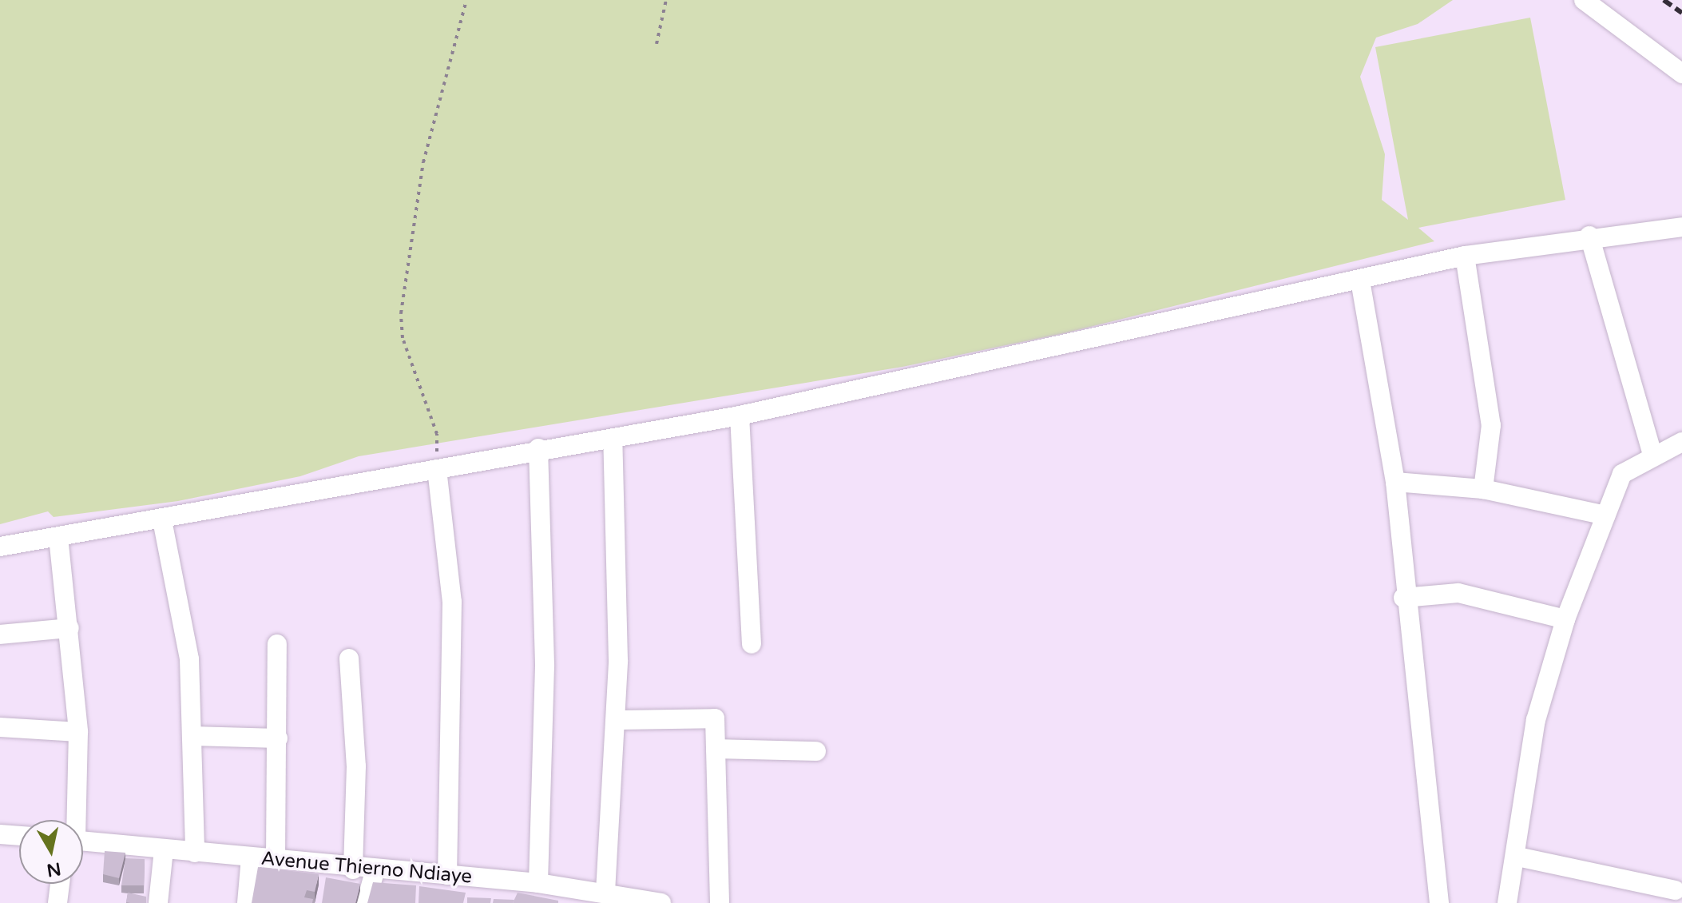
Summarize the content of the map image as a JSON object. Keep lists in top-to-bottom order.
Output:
{
  "streets": {
    "street": ["Avenue Thierno Ndiaye"]
  },
  "north": "bottom"
}
